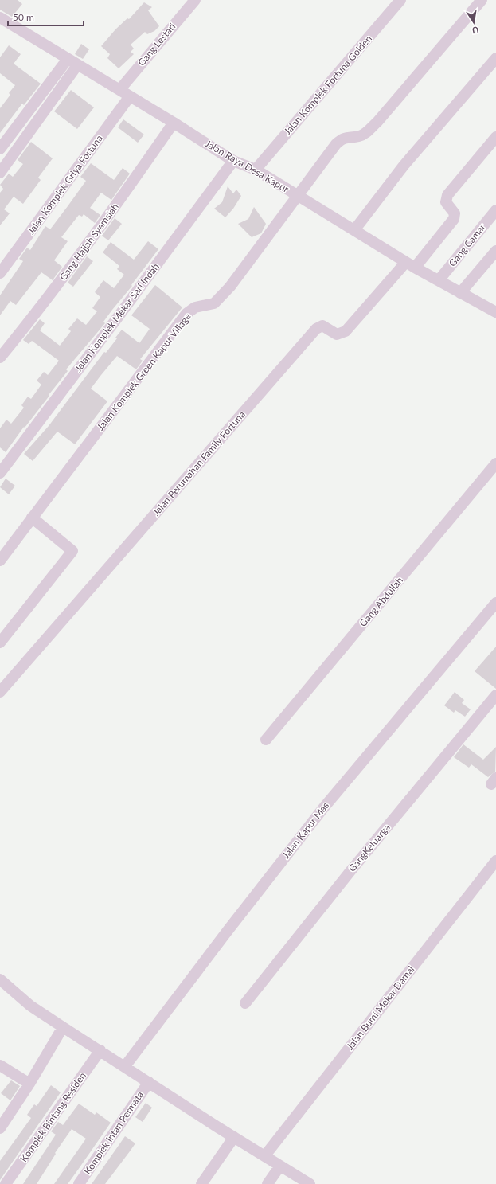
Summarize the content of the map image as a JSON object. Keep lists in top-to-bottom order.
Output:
{
  "streets": {
    "street": [
      "Gang Lestari",
      "Jalan Komplek Fortuna Golden",
      "Jalan Raya Desa Kapur",
      "Jalan Komplek Griya Fortuna",
      "Gang Hajjah Syamsiah",
      "Gang Camar",
      "Jalan Komplek Mekar Sari Indah",
      "Jalan Komplek Green Kapur Village",
      "Jalan Perumahan Family Fortuna",
      "Gang Abdullah",
      "Jalan Kapur Mas",
      "GangKeluarga",
      "Jalan Bumi Mekar Damai",
      "Komplek Bintang Residen",
      "Komplek Intan Permata"
    ]
  },
  "crossings": [
    ["Gang Lestari", "Jalan Raya Desa Kapur"],
    ["Jalan Komplek Fortuna Golden", "Jalan Raya Desa Kapur"],
    ["Jalan Raya Desa Kapur", "Jalan Komplek Griya Fortuna"],
    ["Jalan Raya Desa Kapur", "Gang Hajjah Syamsiah"],
    ["Jalan Raya Desa Kapur", "Gang Camar"],
    ["Jalan Raya Desa Kapur", "Jalan Komplek Mekar Sari Indah"],
    ["Jalan Raya Desa Kapur", "Jalan Komplek Green Kapur Village"],
    ["Jalan Raya Desa Kapur", "Jalan Perumahan Family Fortuna"]
  ],
  "scale_bar": "50 m",
  "north": "bottom"
}
